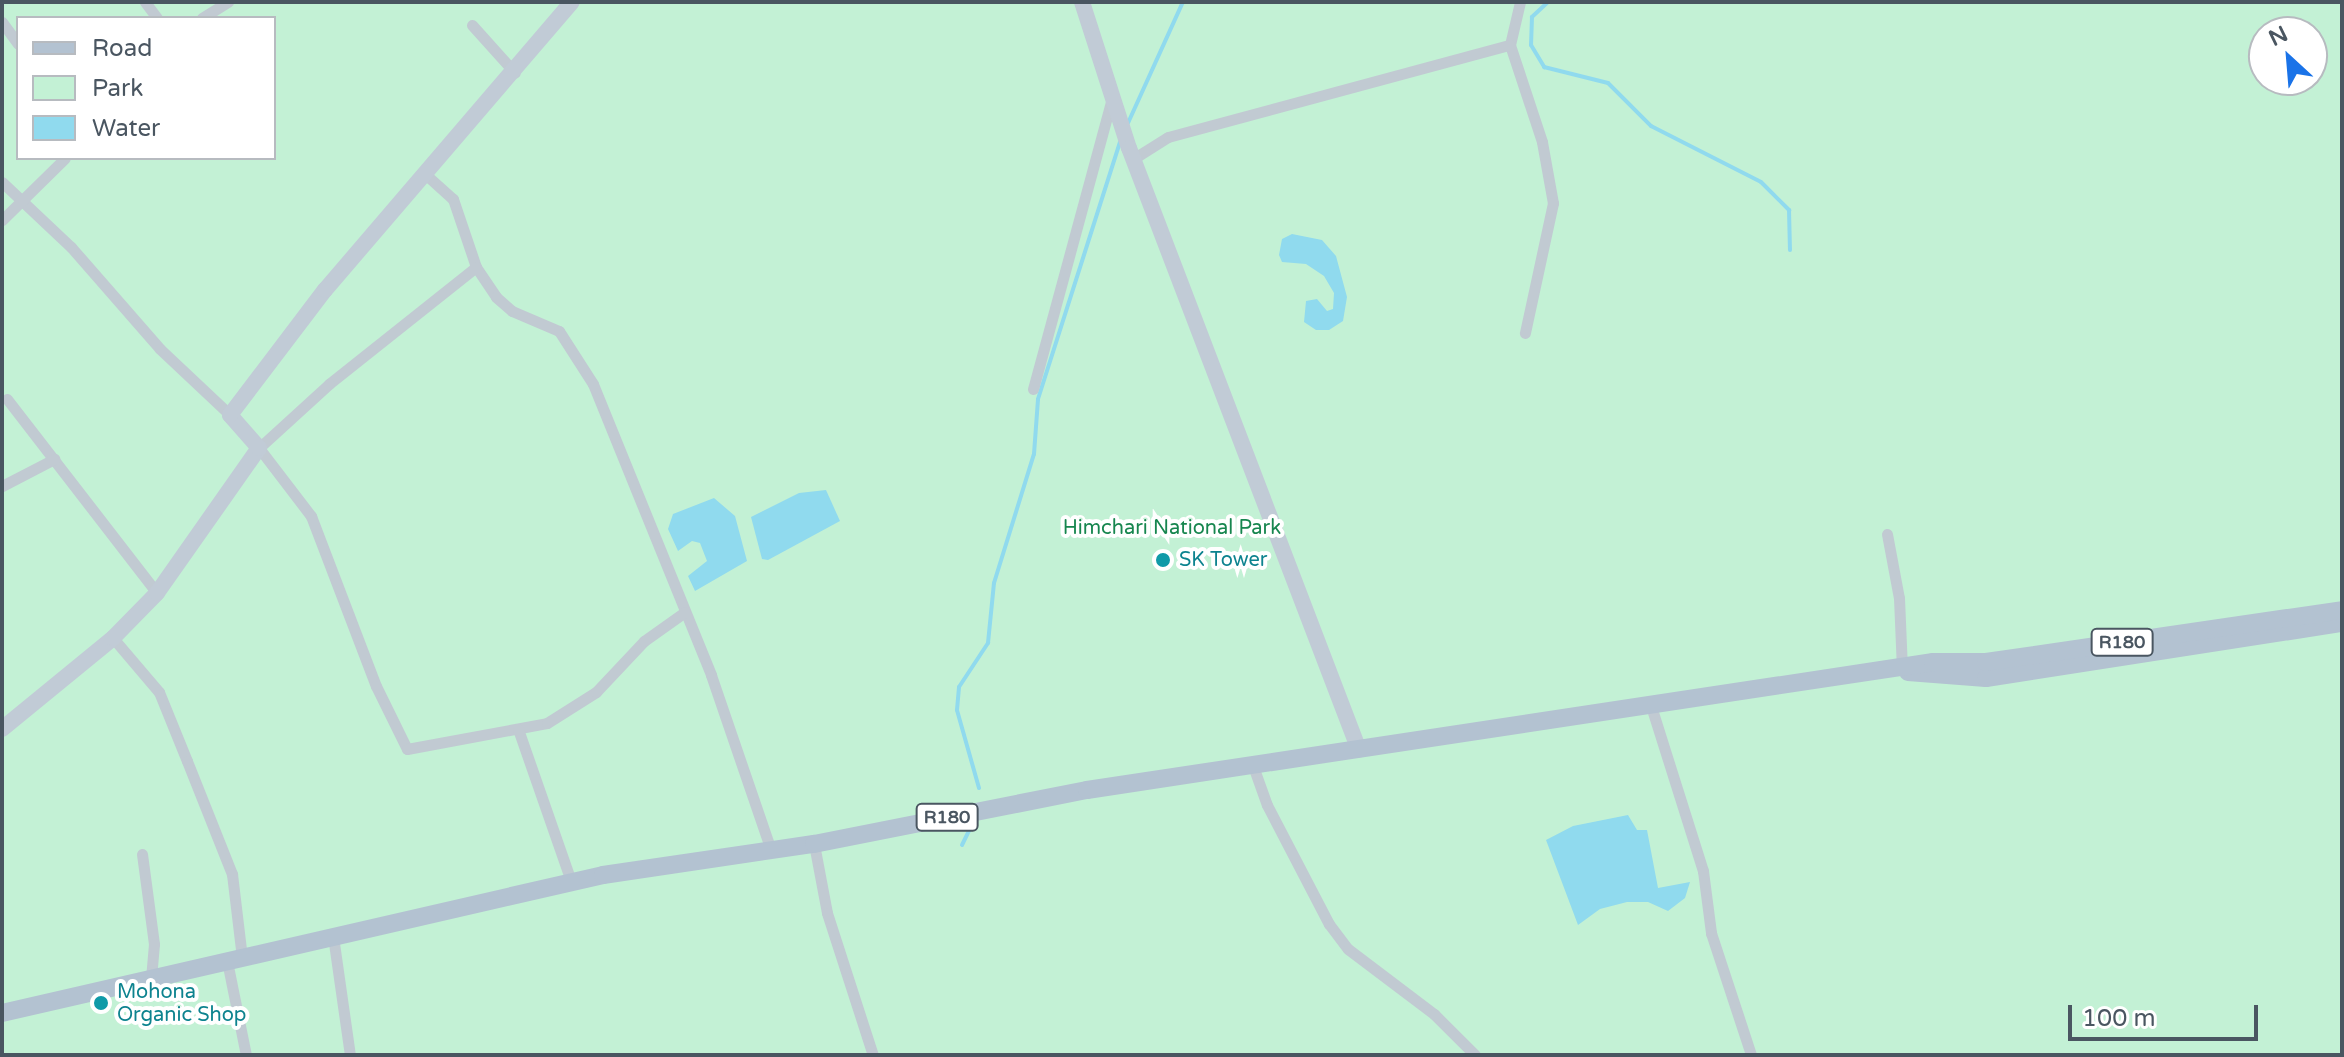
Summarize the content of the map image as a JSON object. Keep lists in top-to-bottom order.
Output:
{
  "streets": {
    "main road": ["R180"]
  },
  "parks": ["Himchari National Park"],
  "places": ["SK Tower", "Mohona Organic Shop"],
  "legend": ["Road", "Park", "Water"],
  "scale_bar": "100 m",
  "north": "top left"
}
